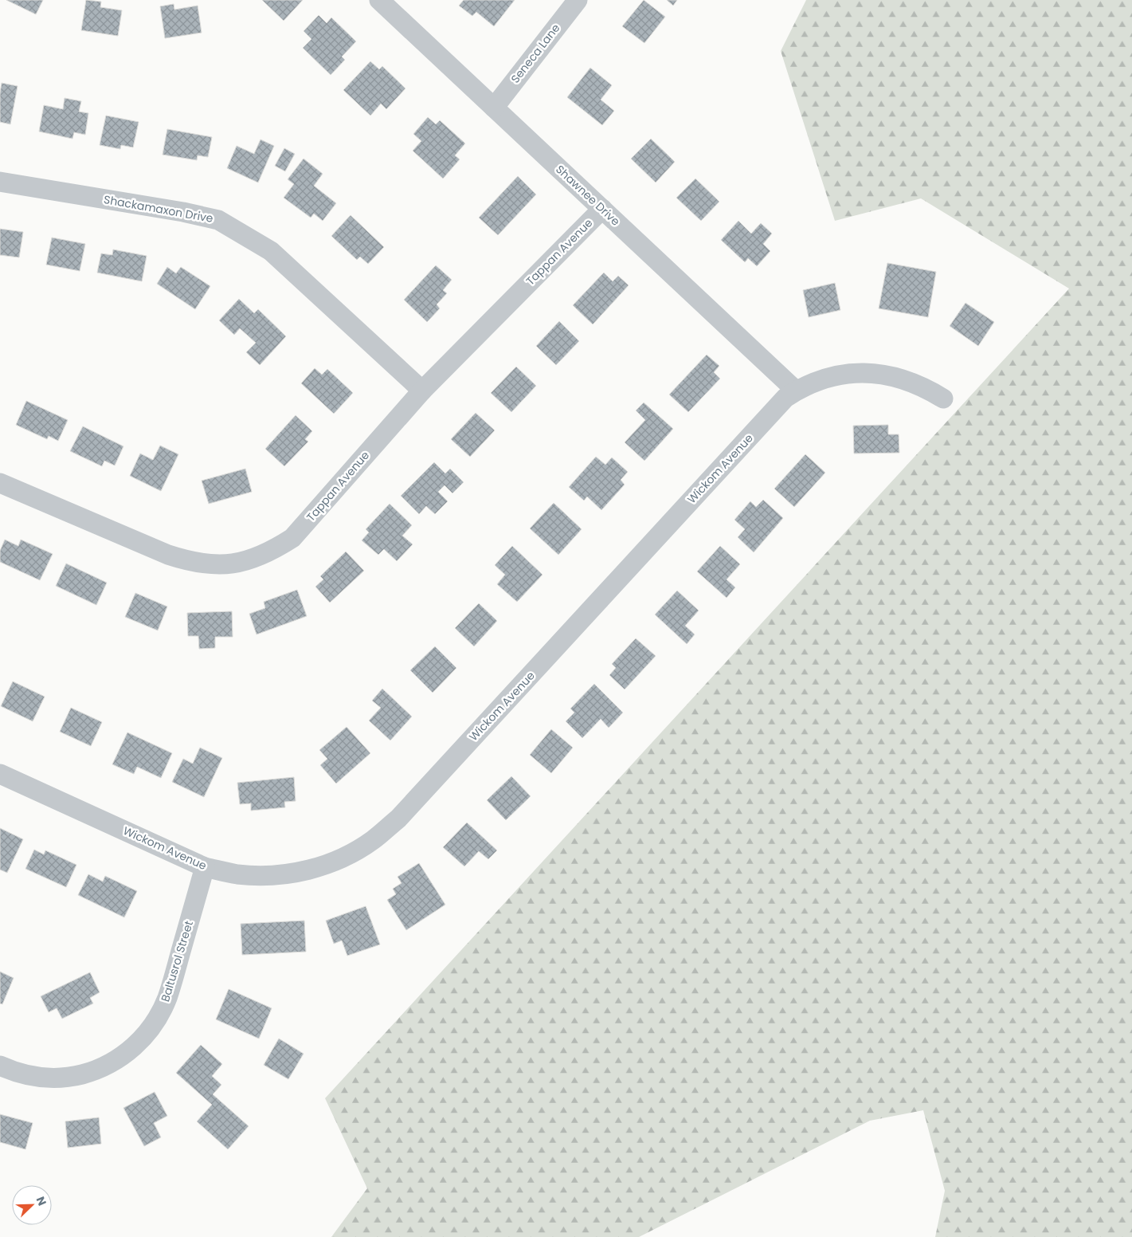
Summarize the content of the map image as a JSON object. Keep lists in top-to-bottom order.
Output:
{
  "streets": {
    "street": [
      "Seneca Lane",
      "Shawnee Drive",
      "Shackamaxon Drive",
      "Tappan Avenue",
      "Wickom Avenue",
      "Baltusrol Street"
    ]
  },
  "crossings": [
    ["Seneca Lane", "Shawnee Drive"],
    ["Shawnee Drive", "Tappan Avenue"],
    ["Shawnee Drive", "Wickom Avenue"],
    ["Shackamaxon Drive", "Tappan Avenue"],
    ["Wickom Avenue", "Baltusrol Street"]
  ],
  "north": "top right"
}
